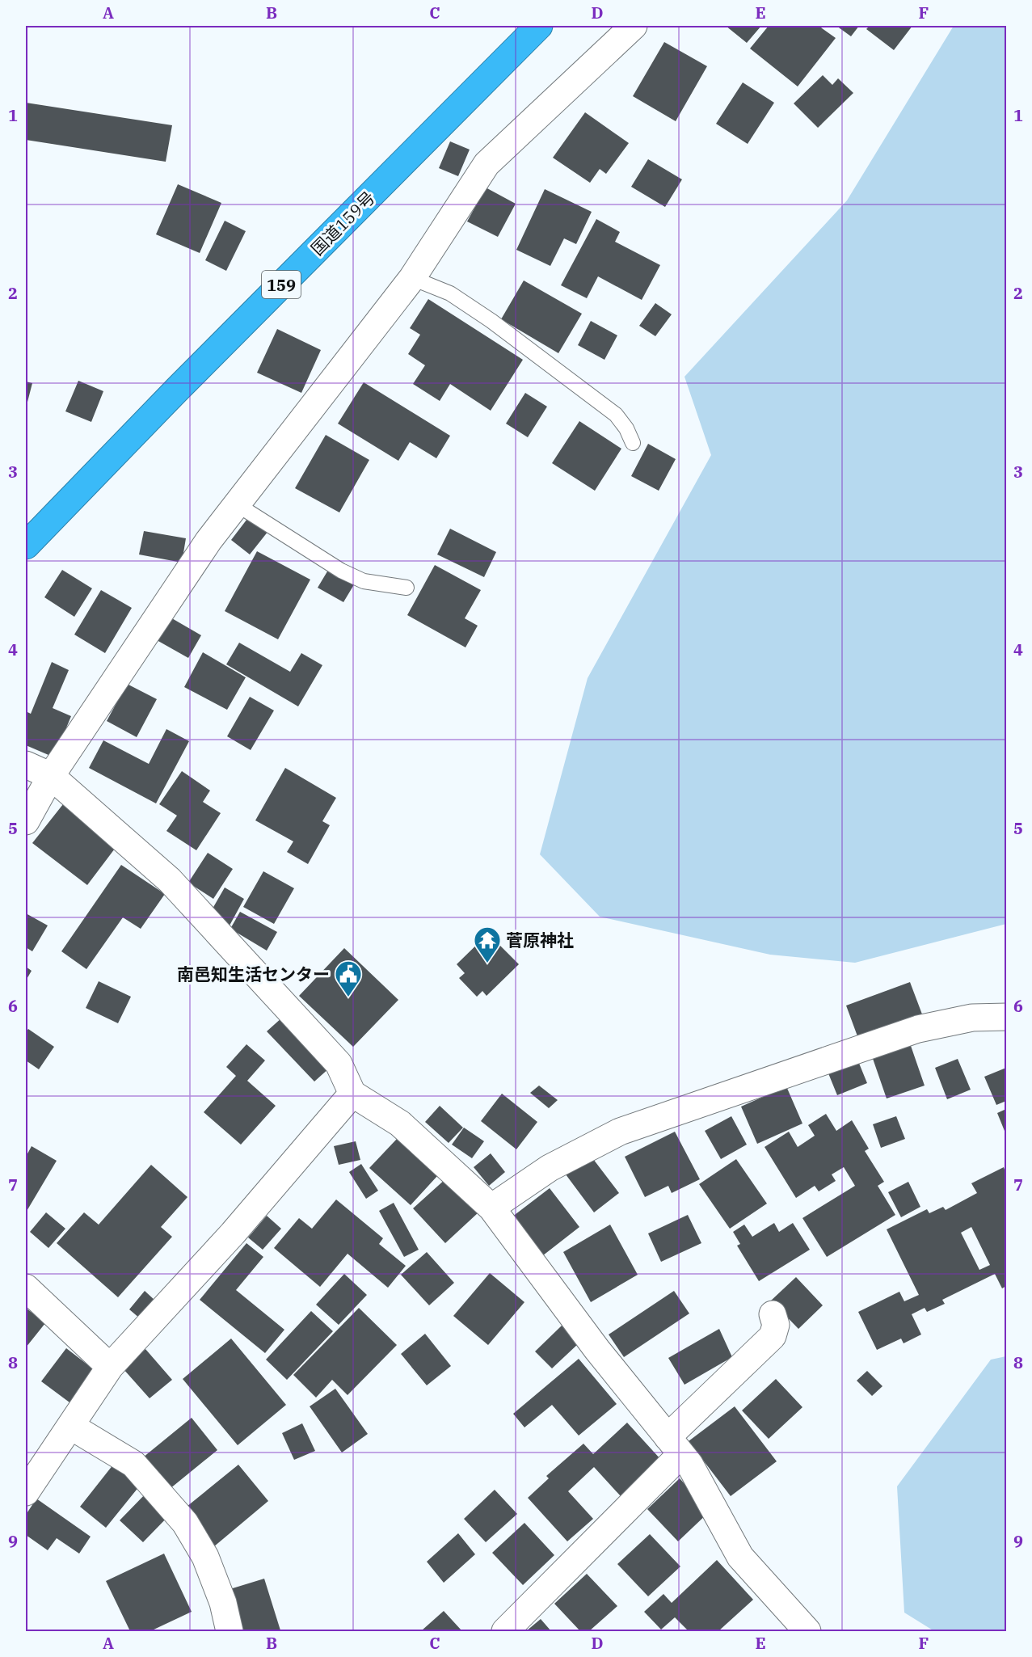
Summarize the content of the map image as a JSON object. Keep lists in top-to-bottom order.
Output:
{
  "streets": {
    "highway": ["国道159号", "159"]
  },
  "places": {
    "temple": ["菅原神社"],
    "public building": ["南邑知生活センター"]
  },
  "grid": {
    "columns": [
      "A",
      "B",
      "C",
      "D",
      "E",
      "F"
    ],
    "rows": [
      "1",
      "2",
      "3",
      "4",
      "5",
      "6",
      "7",
      "8",
      "9"
    ]
  }
}
